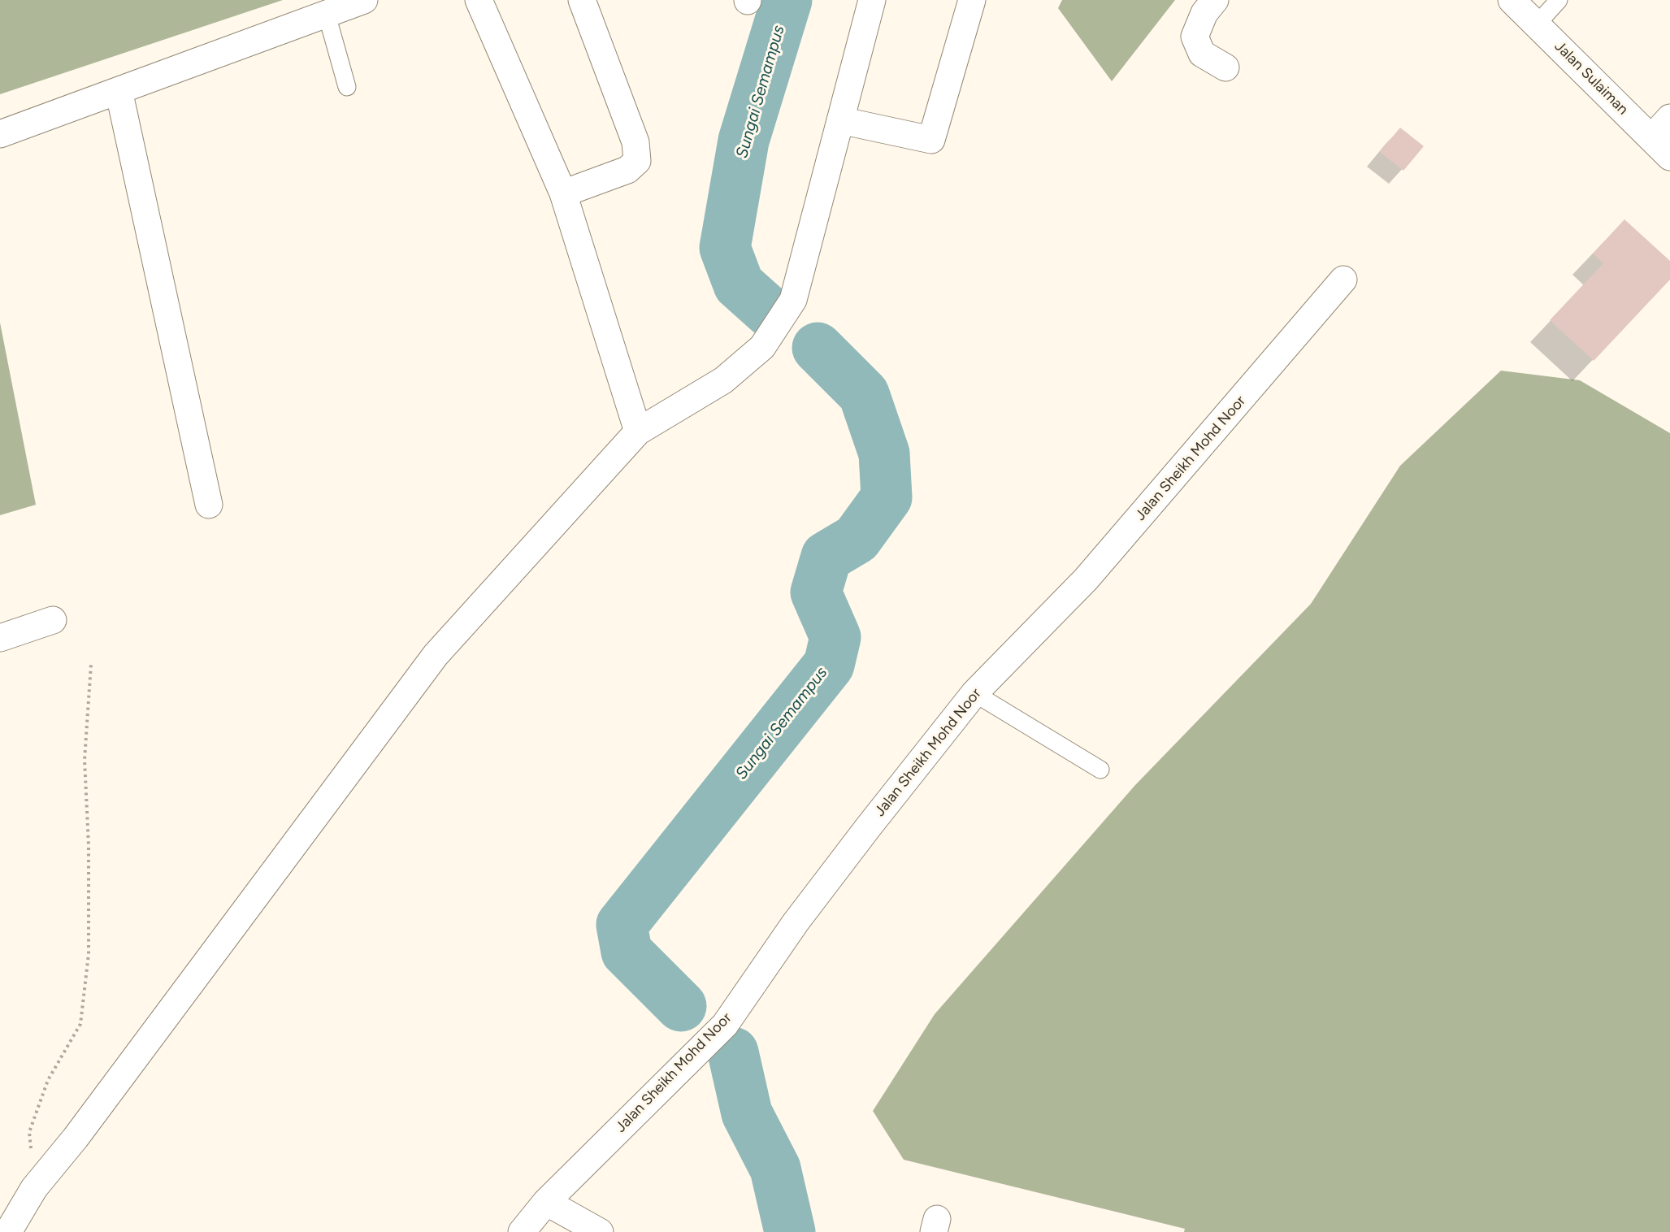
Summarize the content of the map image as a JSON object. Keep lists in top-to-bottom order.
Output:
{
  "streets": {
    "street": ["Jalan Sulaiman", "Jalan Sheikh Mohd Noor"]
  },
  "water": ["Sungai Semampus"]
}
